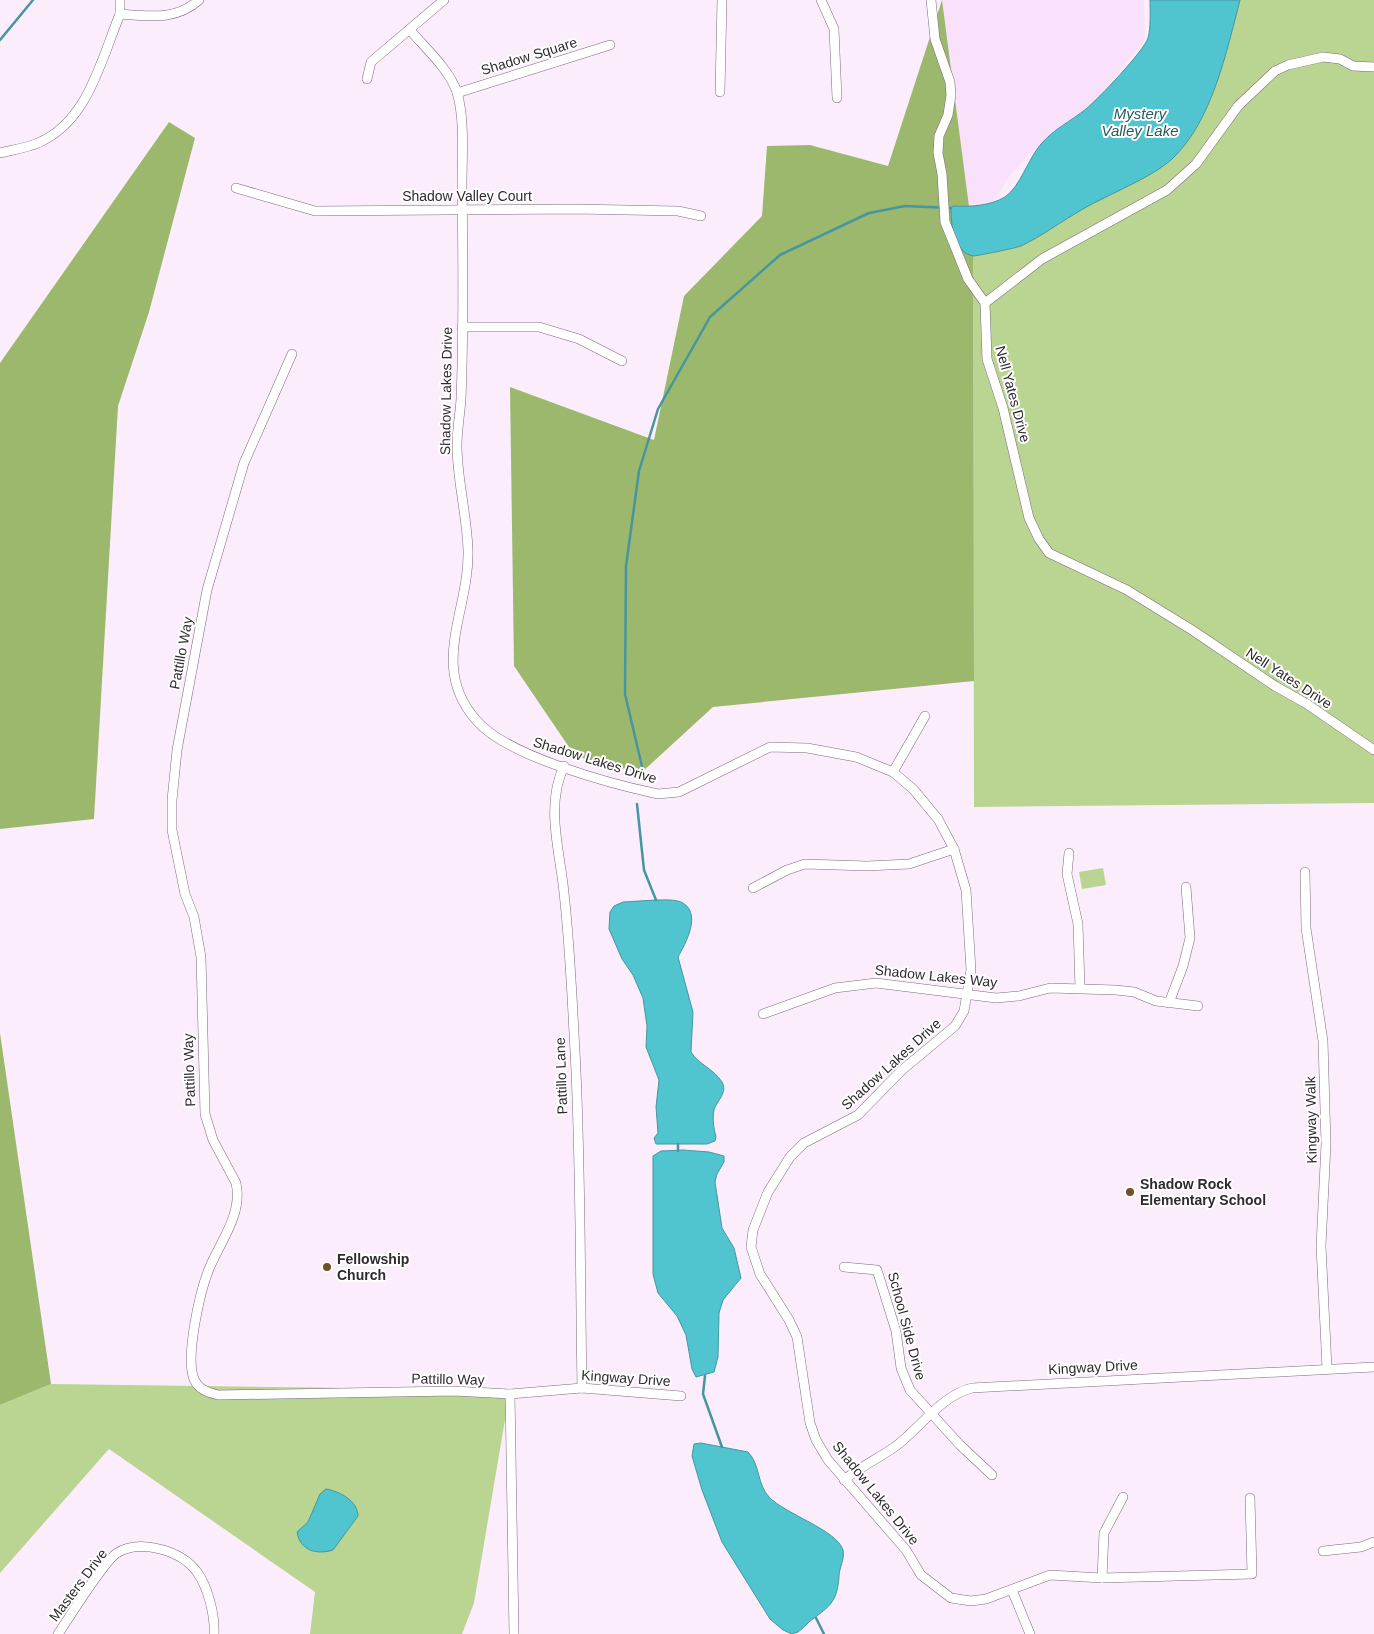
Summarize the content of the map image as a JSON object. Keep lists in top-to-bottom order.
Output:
{
  "streets": {
    "street": [
      "Shadow Square",
      "Shadow Valley Court",
      "Shadow Lakes Drive",
      "Nell Yates Drive",
      "Pattillo Way",
      "Shadow Lakes Way",
      "Pattillo Lane",
      "Kingway Walk",
      "School Side Drive",
      "Kingway Drive",
      "Masters Drive"
    ]
  },
  "crossings": [
    ["Shadow Square", "Shadow Lakes Drive"],
    ["Shadow Valley Court", "Shadow Lakes Drive"],
    ["Shadow Lakes Drive", "Shadow Lakes Way"],
    ["Shadow Lakes Drive", "Pattillo Lane"],
    ["Shadow Lakes Drive", "Kingway Drive"],
    ["Pattillo Way", "Kingway Drive"],
    ["Pattillo Lane", "Kingway Drive"],
    ["Kingway Walk", "Kingway Drive"],
    ["School Side Drive", "Kingway Drive"]
  ],
  "water": ["Mystery Valley Lake"],
  "places": ["Shadow Rock Elementary School", "Fellowship Church"]
}
